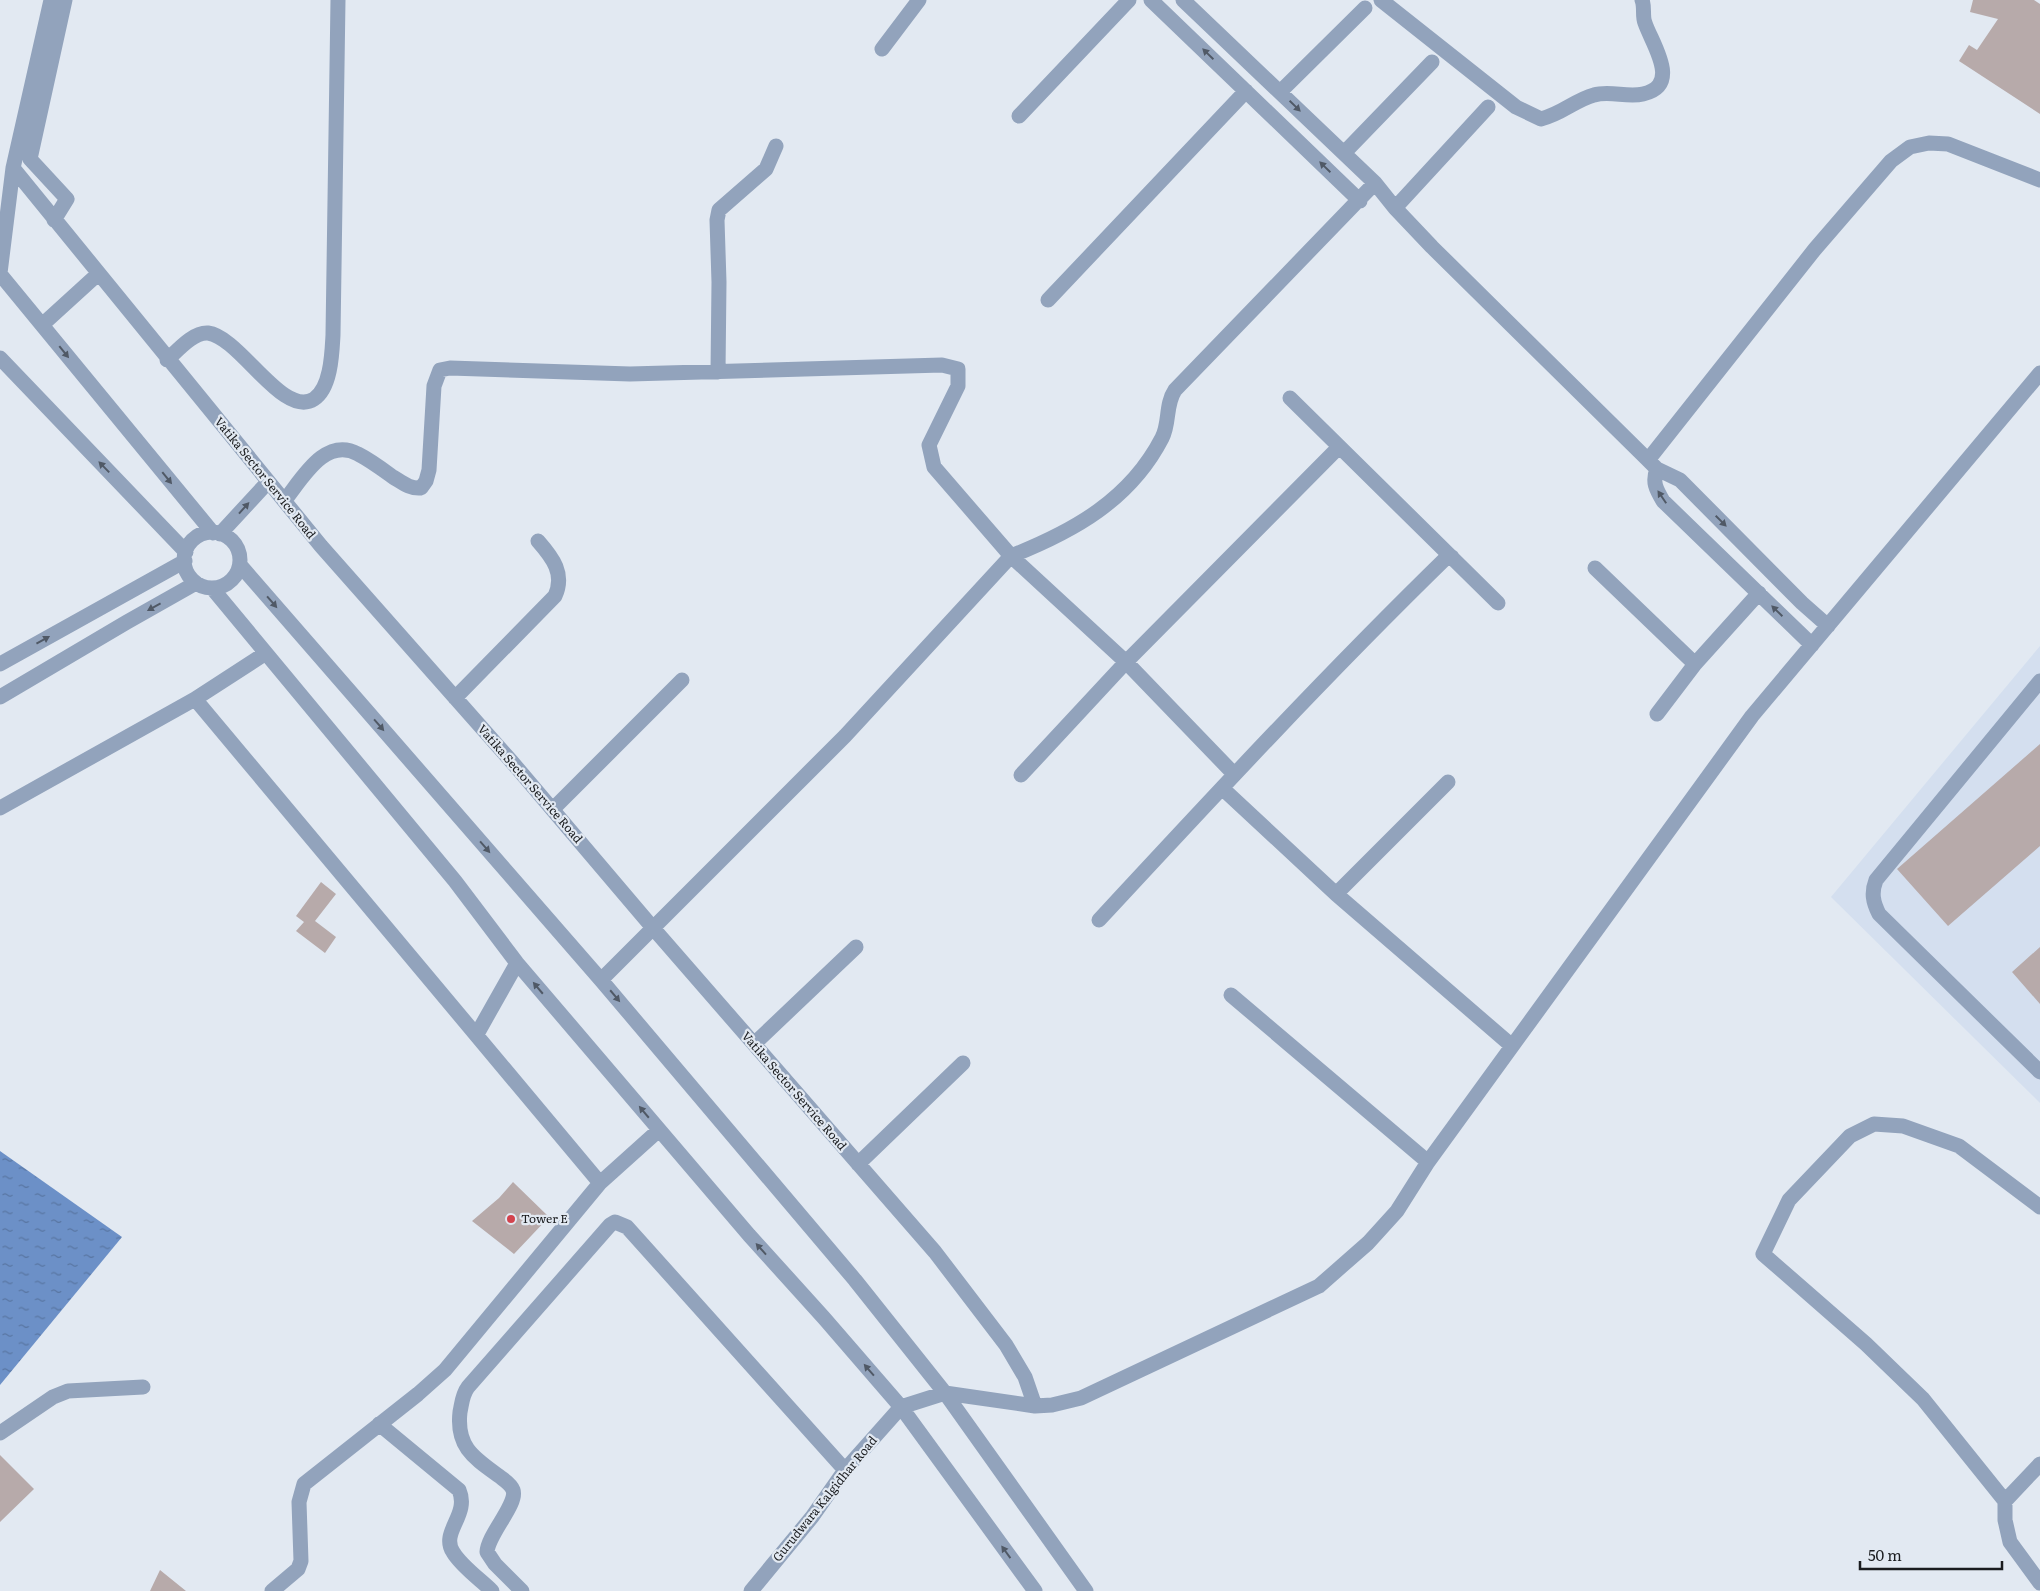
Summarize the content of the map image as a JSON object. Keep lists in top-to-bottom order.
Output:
{
  "streets": {
    "street": ["Vatika Sector Service Road", "Gurudwara Kalgidhar Road"]
  },
  "places": ["Tower E"],
  "scale_bar": "50 m"
}
